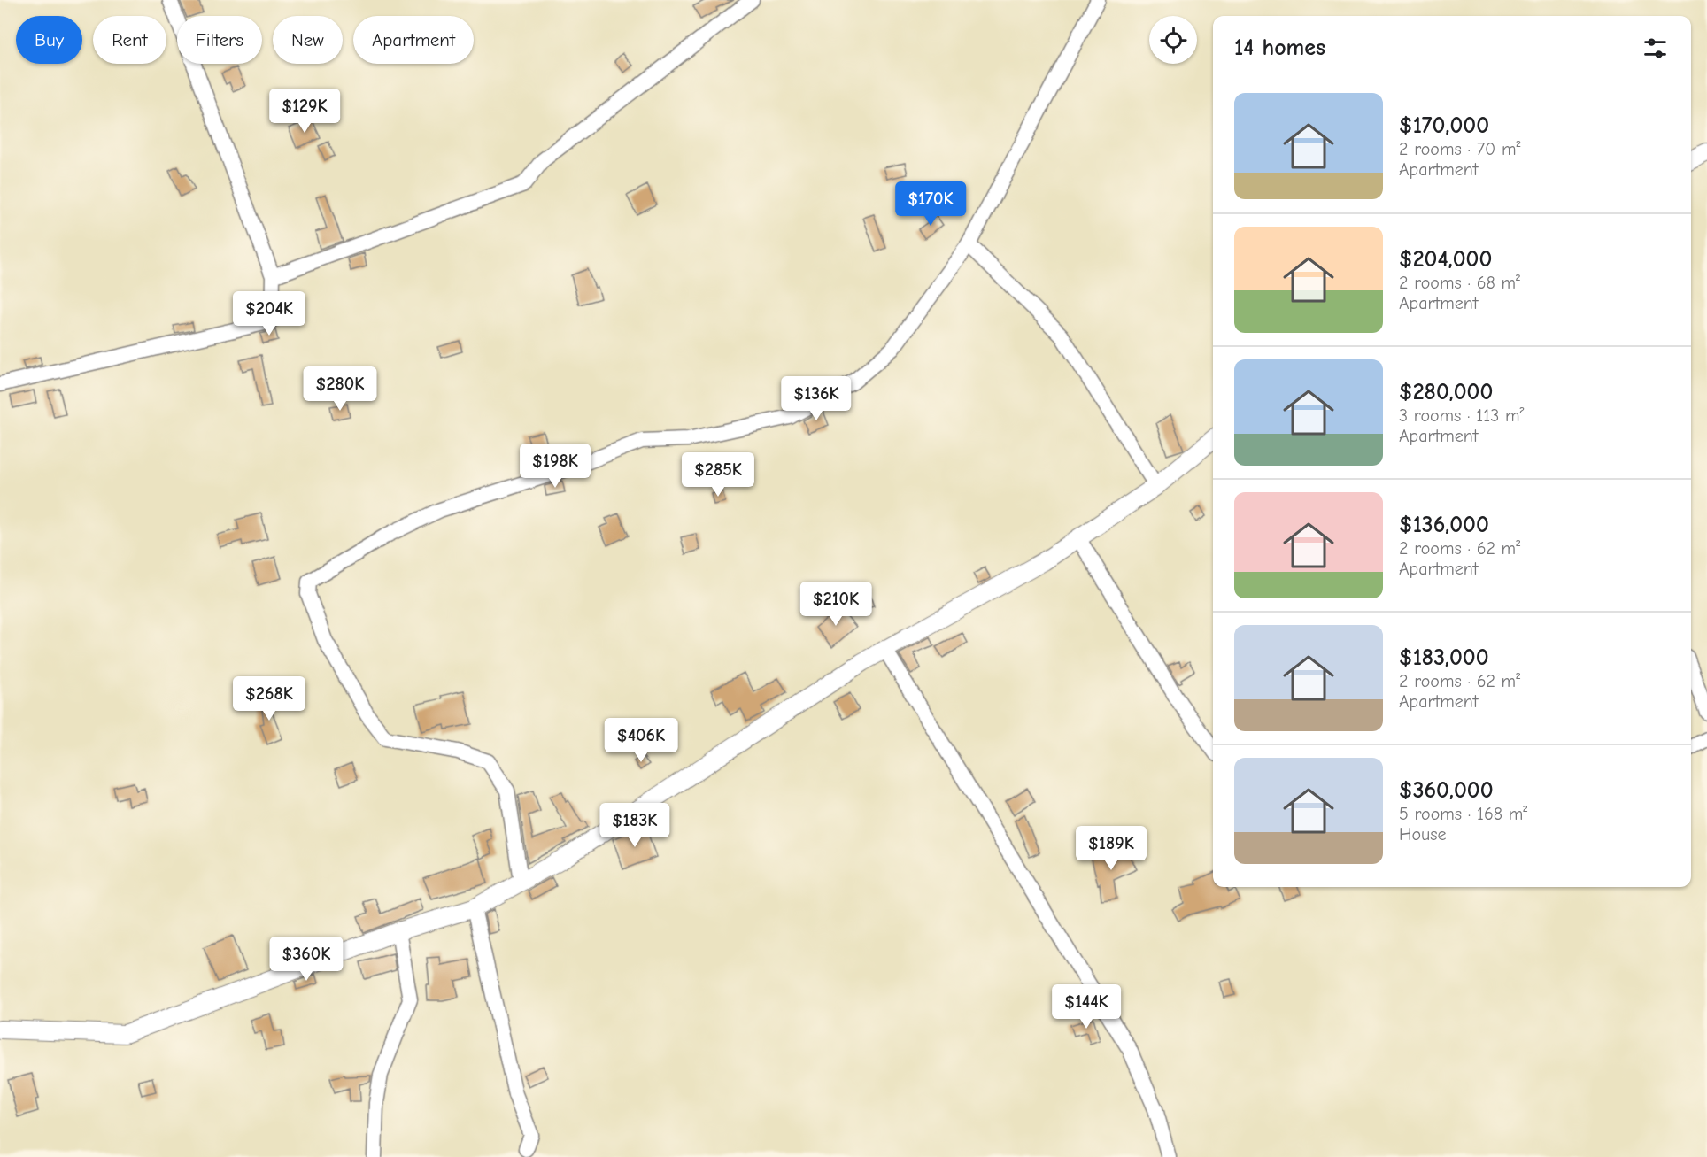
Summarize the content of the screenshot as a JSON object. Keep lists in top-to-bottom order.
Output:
{
  "page": {
    "chip": [
      "Buy",
      "Rent",
      "Filters",
      "New",
      "Apartment"
    ],
    "heading": "14 homes",
    "list": [
      {
        "name": "$170,000",
        "note": "2 rooms · 70 m² · Apartment"
      },
      {
        "name": "$204,000",
        "note": "2 rooms · 68 m² · Apartment"
      },
      {
        "name": "$280,000",
        "note": "3 rooms · 113 m² · Apartment"
      },
      {
        "name": "$136,000",
        "note": "2 rooms · 62 m² · Apartment"
      },
      {
        "name": "$183,000",
        "note": "2 rooms · 62 m² · Apartment"
      },
      {
        "name": "$360,000",
        "note": "5 rooms · 168 m² · House"
      }
    ],
    "price": [
      "$129K",
      "$170K",
      "$204K",
      "$280K",
      "$136K",
      "$198K",
      "$285K",
      "$210K",
      "$268K",
      "$406K",
      "$183K",
      "$189K",
      "$360K",
      "$144K"
    ]
  }
}
